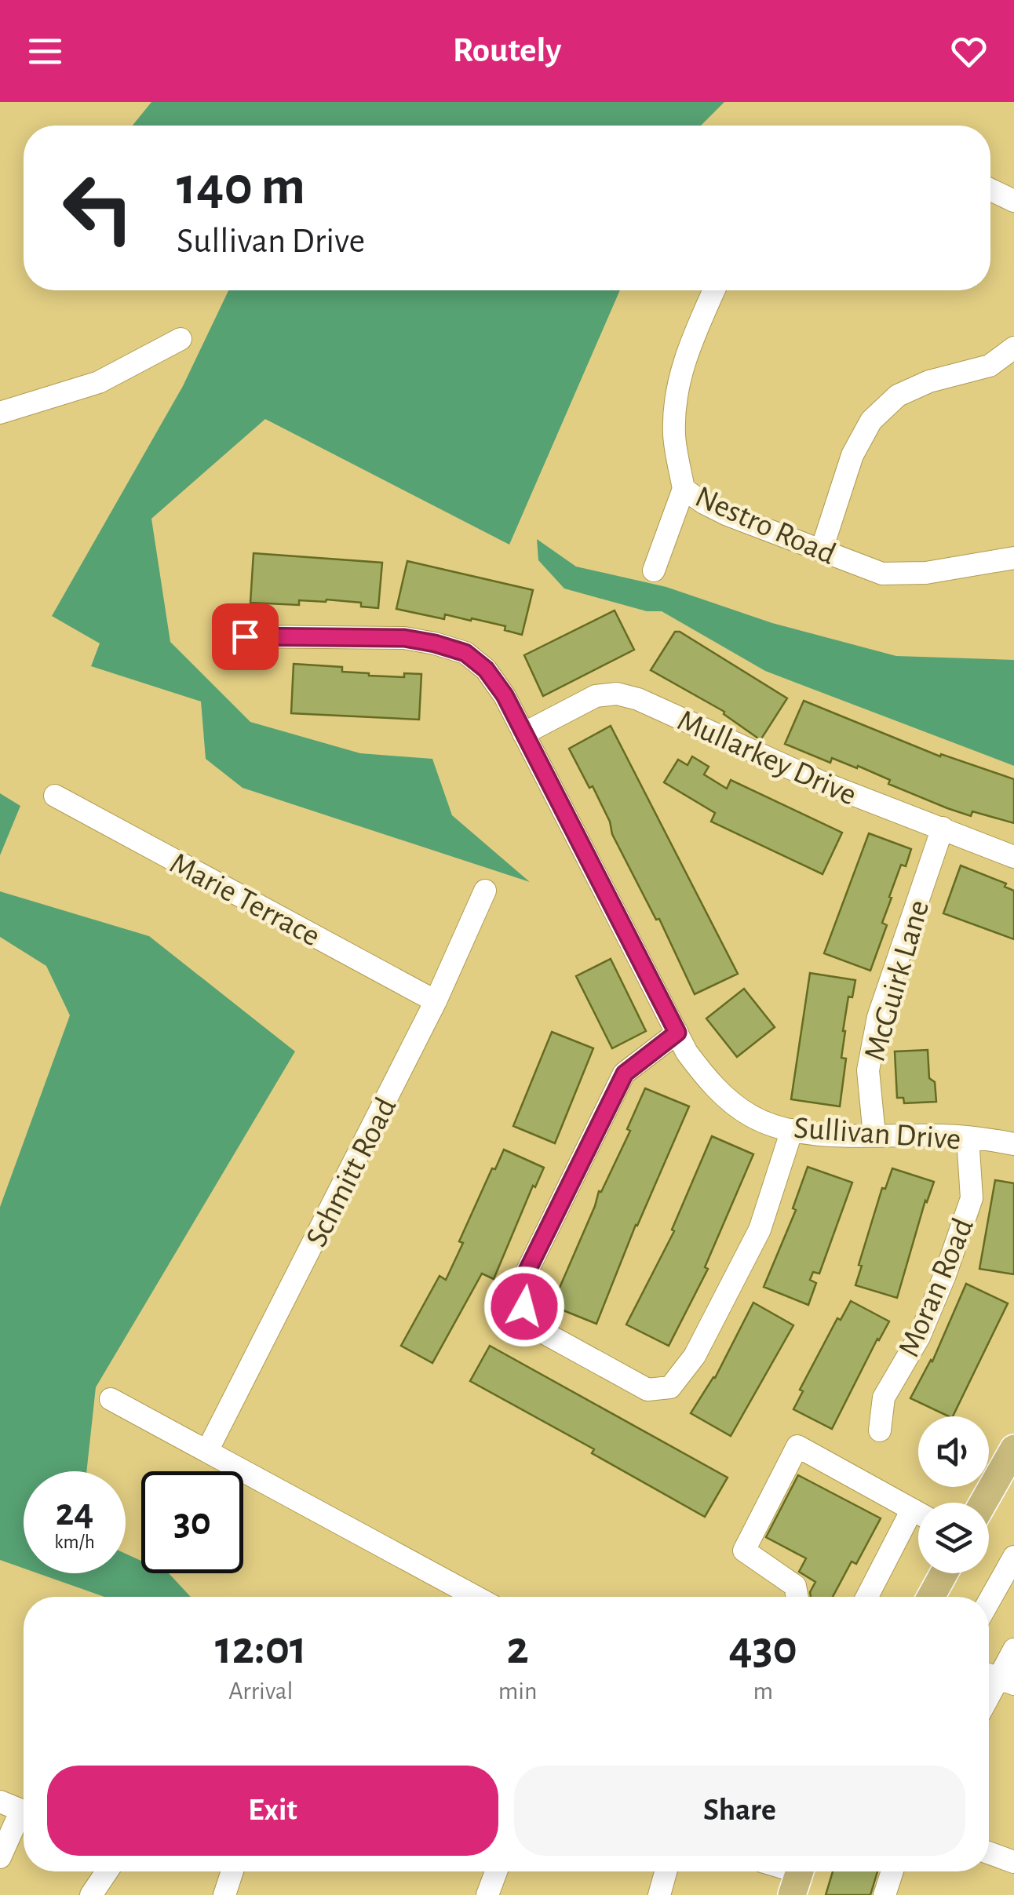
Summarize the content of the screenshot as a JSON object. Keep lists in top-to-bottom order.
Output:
{
  "streets": {
    "street": [
      "Nestro Road",
      "Mullarkey Drive",
      "Marie Terrace",
      "McGuirk Lane",
      "Sullivan Drive",
      "Schmitt Road",
      "Moran Road"
    ]
  },
  "crossings": [
    ["Mullarkey Drive", "McGuirk Lane"],
    ["Mullarkey Drive", "Sullivan Drive"],
    ["Marie Terrace", "Schmitt Road"],
    ["McGuirk Lane", "Sullivan Drive"],
    ["Sullivan Drive", "Moran Road"]
  ],
  "page": {
    "header": "Routely",
    "turn": ["140 m", "Sullivan Drive"],
    "speed": "24 km/h",
    "limit": "30",
    "eta": [
      "12:01",
      "Arrival",
      "2",
      "min",
      "430",
      "m"
    ],
    "buttons": ["Exit", "Share"]
  }
}
